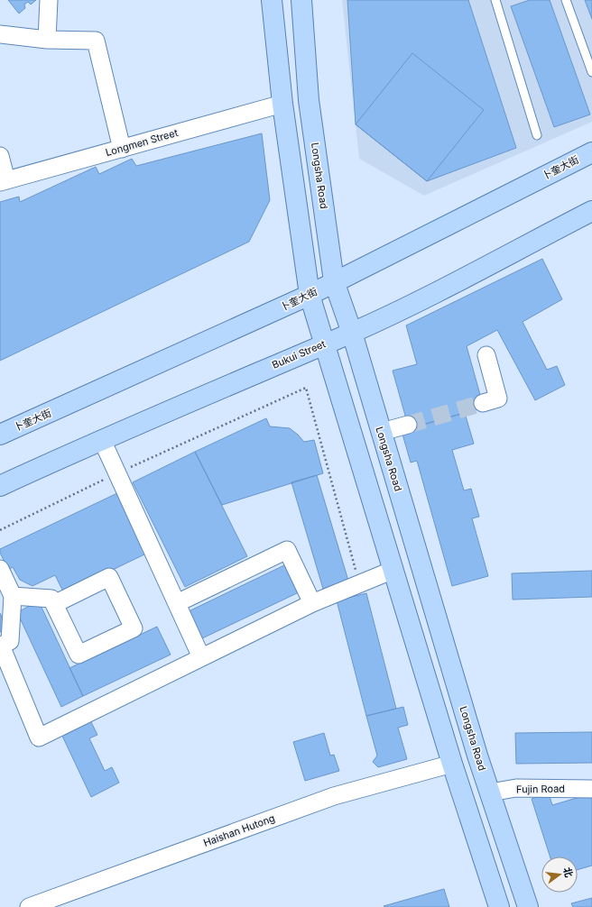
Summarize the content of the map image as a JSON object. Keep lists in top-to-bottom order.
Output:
{
  "streets": {
    "main road": ["卜奎大街", "Longsha Road", "Bukui Street"],
    "street": ["Longmen Street", "Fujin Road", "Haishan Hutong"]
  },
  "crossings": [
    ["卜奎大街", "Longsha Road"],
    ["Longsha Road", "Bukui Street"],
    ["Longsha Road", "Fujin Road"]
  ],
  "north": "right"
}
